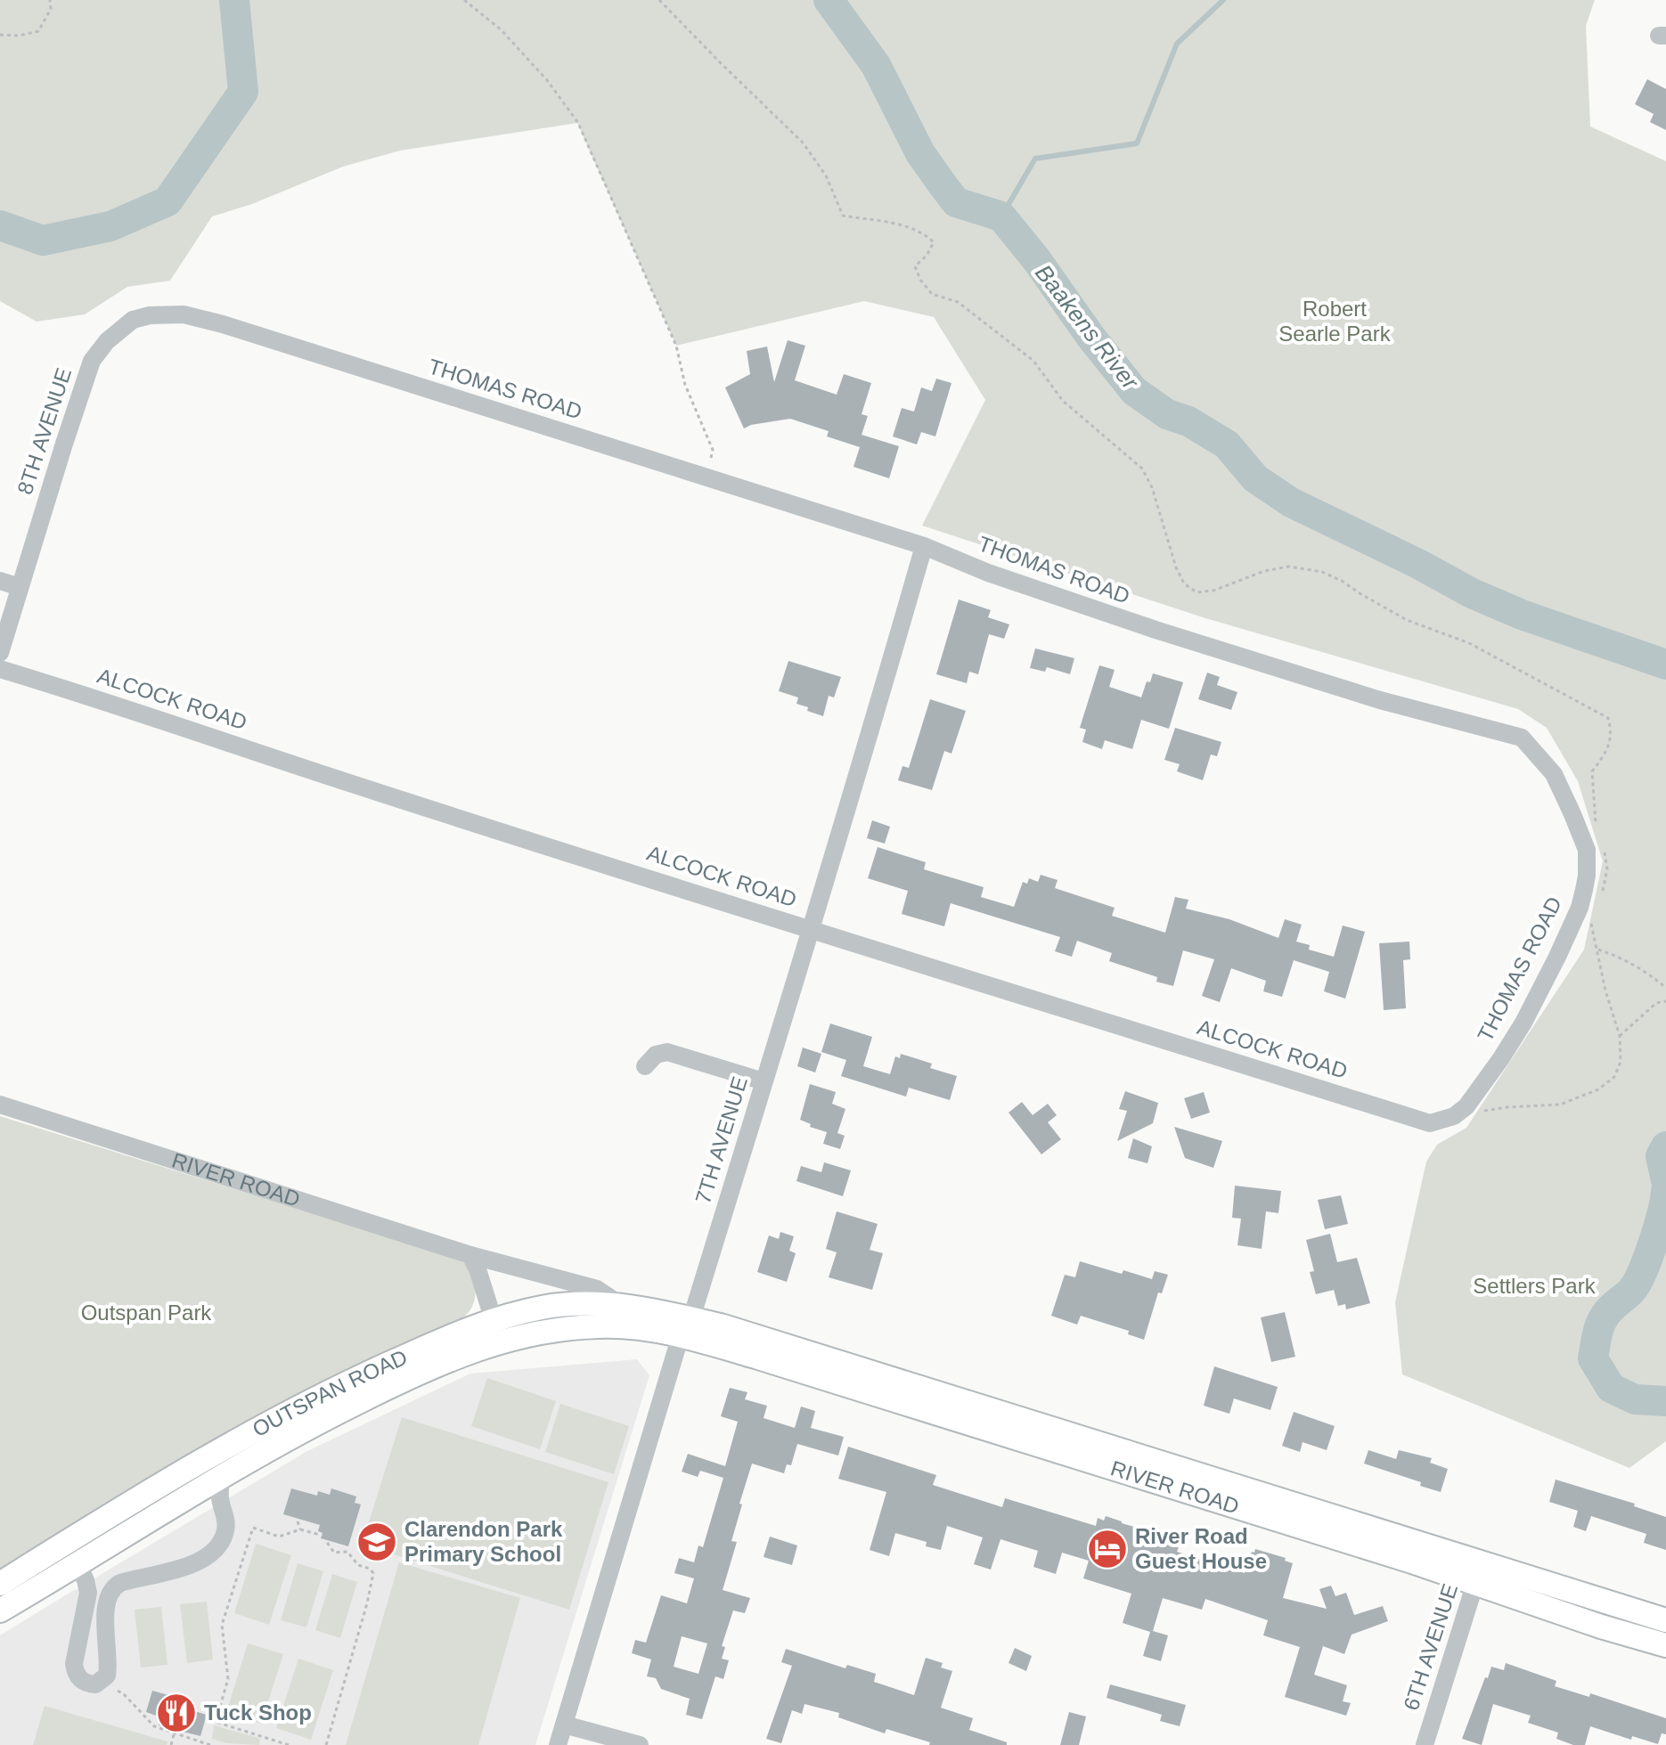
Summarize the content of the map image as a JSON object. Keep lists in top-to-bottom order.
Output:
{
  "streets": {
    "main road": ["RIVER ROAD", "OUTSPAN ROAD"],
    "street": [
      "THOMAS ROAD",
      "8TH AVENUE",
      "ALCOCK ROAD",
      "7TH AVENUE",
      "6TH AVENUE"
    ]
  },
  "crossings": [
    ["THOMAS ROAD", "8TH AVENUE"],
    ["THOMAS ROAD", "ALCOCK ROAD"],
    ["THOMAS ROAD", "7TH AVENUE"],
    ["ALCOCK ROAD", "7TH AVENUE"],
    ["7TH AVENUE", "RIVER ROAD"],
    ["7TH AVENUE", "OUTSPAN ROAD"],
    ["RIVER ROAD", "OUTSPAN ROAD"],
    ["RIVER ROAD", "6TH AVENUE"]
  ],
  "water": ["Baakens River"],
  "parks": ["Robert Searle Park", "Settlers Park", "Outspan Park"],
  "places": {
    "school or university": ["Clarendon Park Primary School"],
    "hotel": ["River Road Guest House"],
    "restaurant": ["Tuck Shop"]
  }
}
